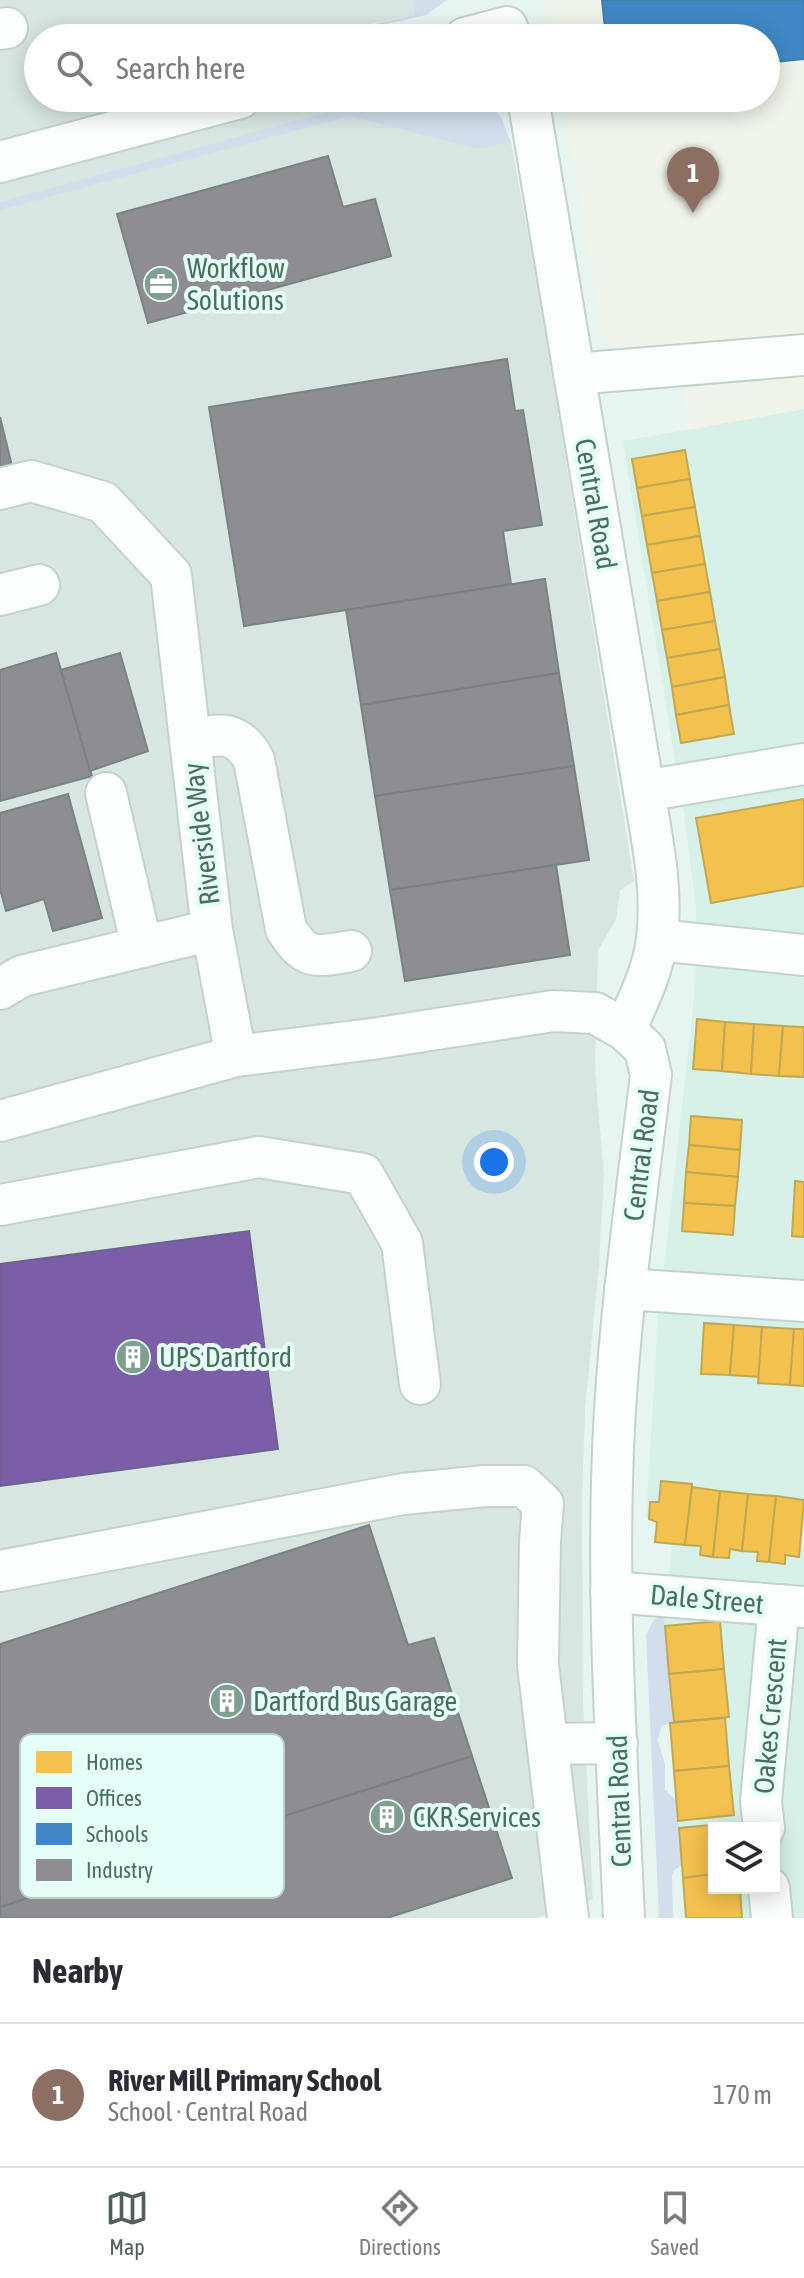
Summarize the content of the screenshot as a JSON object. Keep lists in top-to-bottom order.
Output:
{
  "streets": {
    "street": [
      "Central Road",
      "Riverside Way",
      "Dale Street",
      "Oakes Crescent"
    ]
  },
  "crossings": [
    ["Central Road", "Dale Street"],
    ["Dale Street", "Oakes Crescent"]
  ],
  "places": {
    "office": ["Workflow Solutions"],
    "building": ["UPS Dartford", "Dartford Bus Garage", "CKR Services"]
  },
  "legend": [
    "Homes",
    "Offices",
    "Schools",
    "Industry"
  ],
  "page": {
    "search": "Search here",
    "pins": "1",
    "heading": "Nearby",
    "list": [
      {
        "mark": "1",
        "name": "River Mill Primary School",
        "note": "School · Central Road",
        "value": "170 m"
      }
    ],
    "nav": ["Map", "Directions", "Saved"]
  }
}
